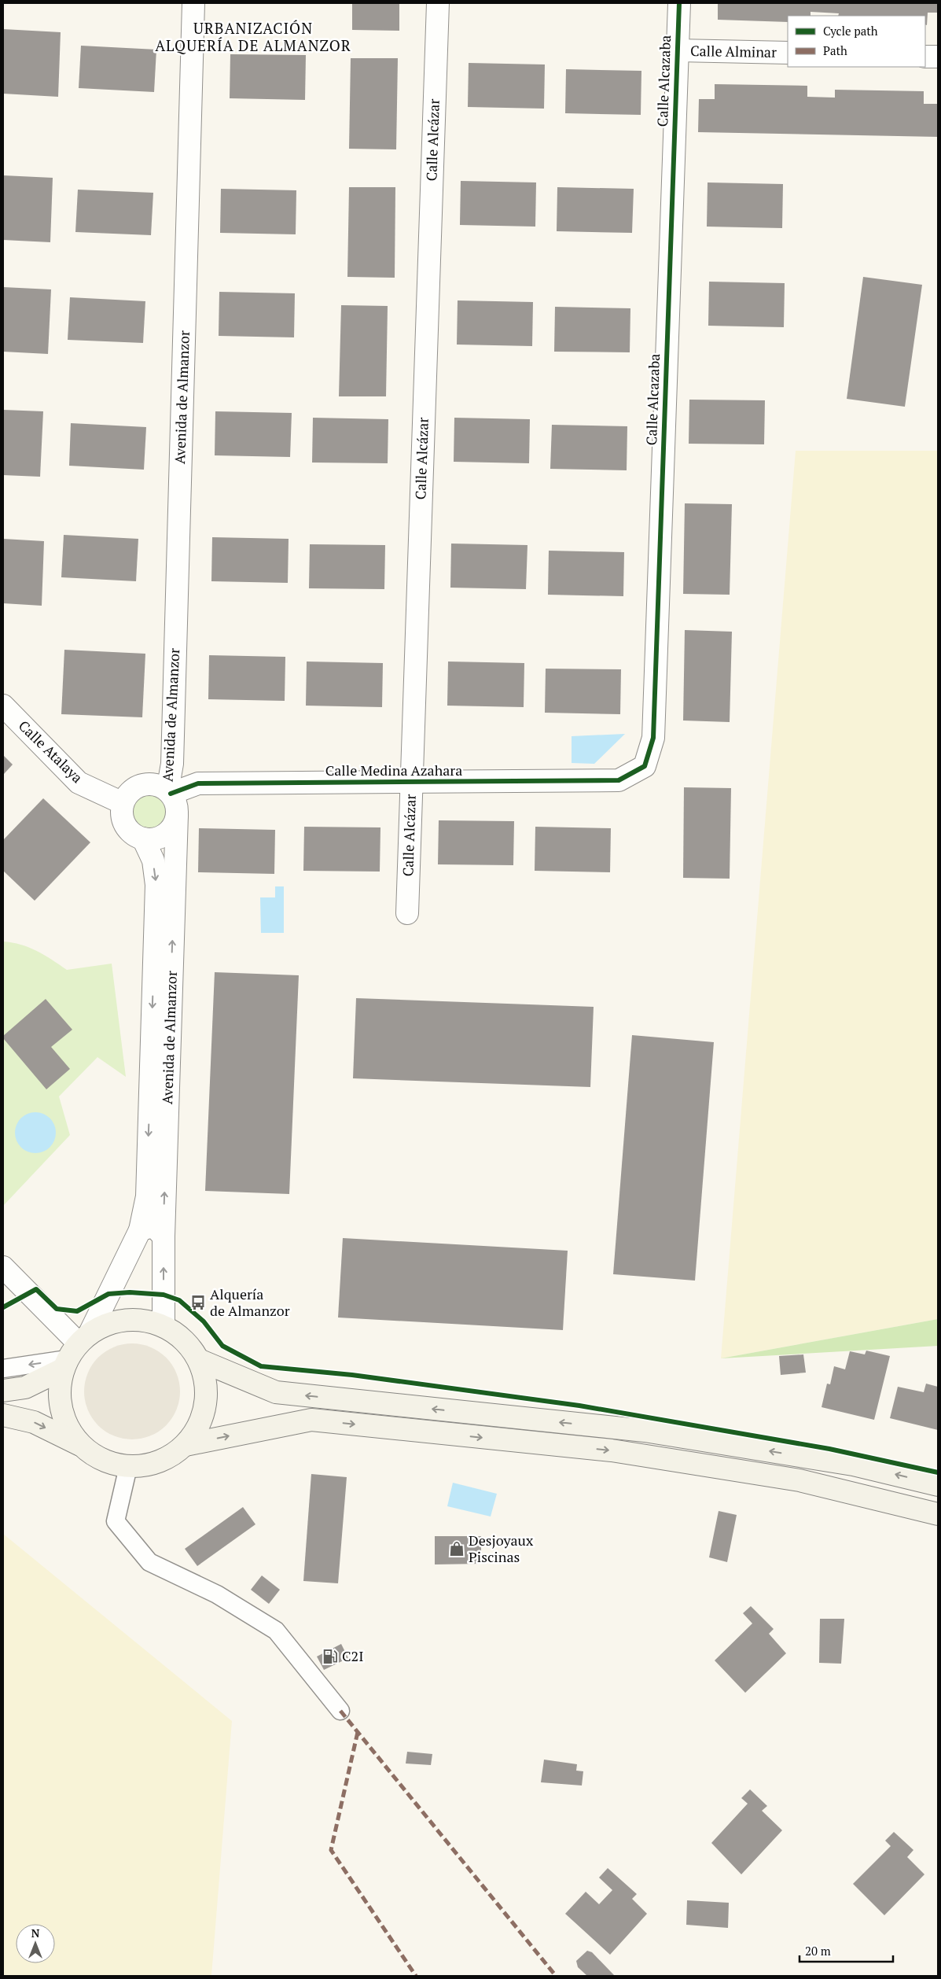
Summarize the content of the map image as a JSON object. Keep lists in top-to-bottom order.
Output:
{
  "streets": {
    "street": [
      "Calle Alminar",
      "Calle Alcazaba",
      "Calle Alcázar",
      "Avenida de Almanzor",
      "Calle Atalaya",
      "Calle Medina Azahara"
    ]
  },
  "crossings": [
    ["Calle Alminar", "Calle Alcazaba"],
    ["Calle Alcazaba", "Calle Medina Azahara"],
    ["Calle Alcázar", "Calle Medina Azahara"],
    ["Avenida de Almanzor", "Calle Atalaya"],
    ["Avenida de Almanzor", "Calle Medina Azahara"],
    ["Calle Atalaya", "Calle Medina Azahara"]
  ],
  "districts": ["URBANIZACIÓN ALQUERÍA DE ALMANZOR"],
  "places": {
    "bus stop": ["Alquería de Almanzor"],
    "shop": ["Desjoyaux Piscinas"],
    "fuel station": ["C2I"]
  },
  "legend": ["Cycle path", "Path"],
  "scale_bar": "20 m",
  "north": "top"
}
